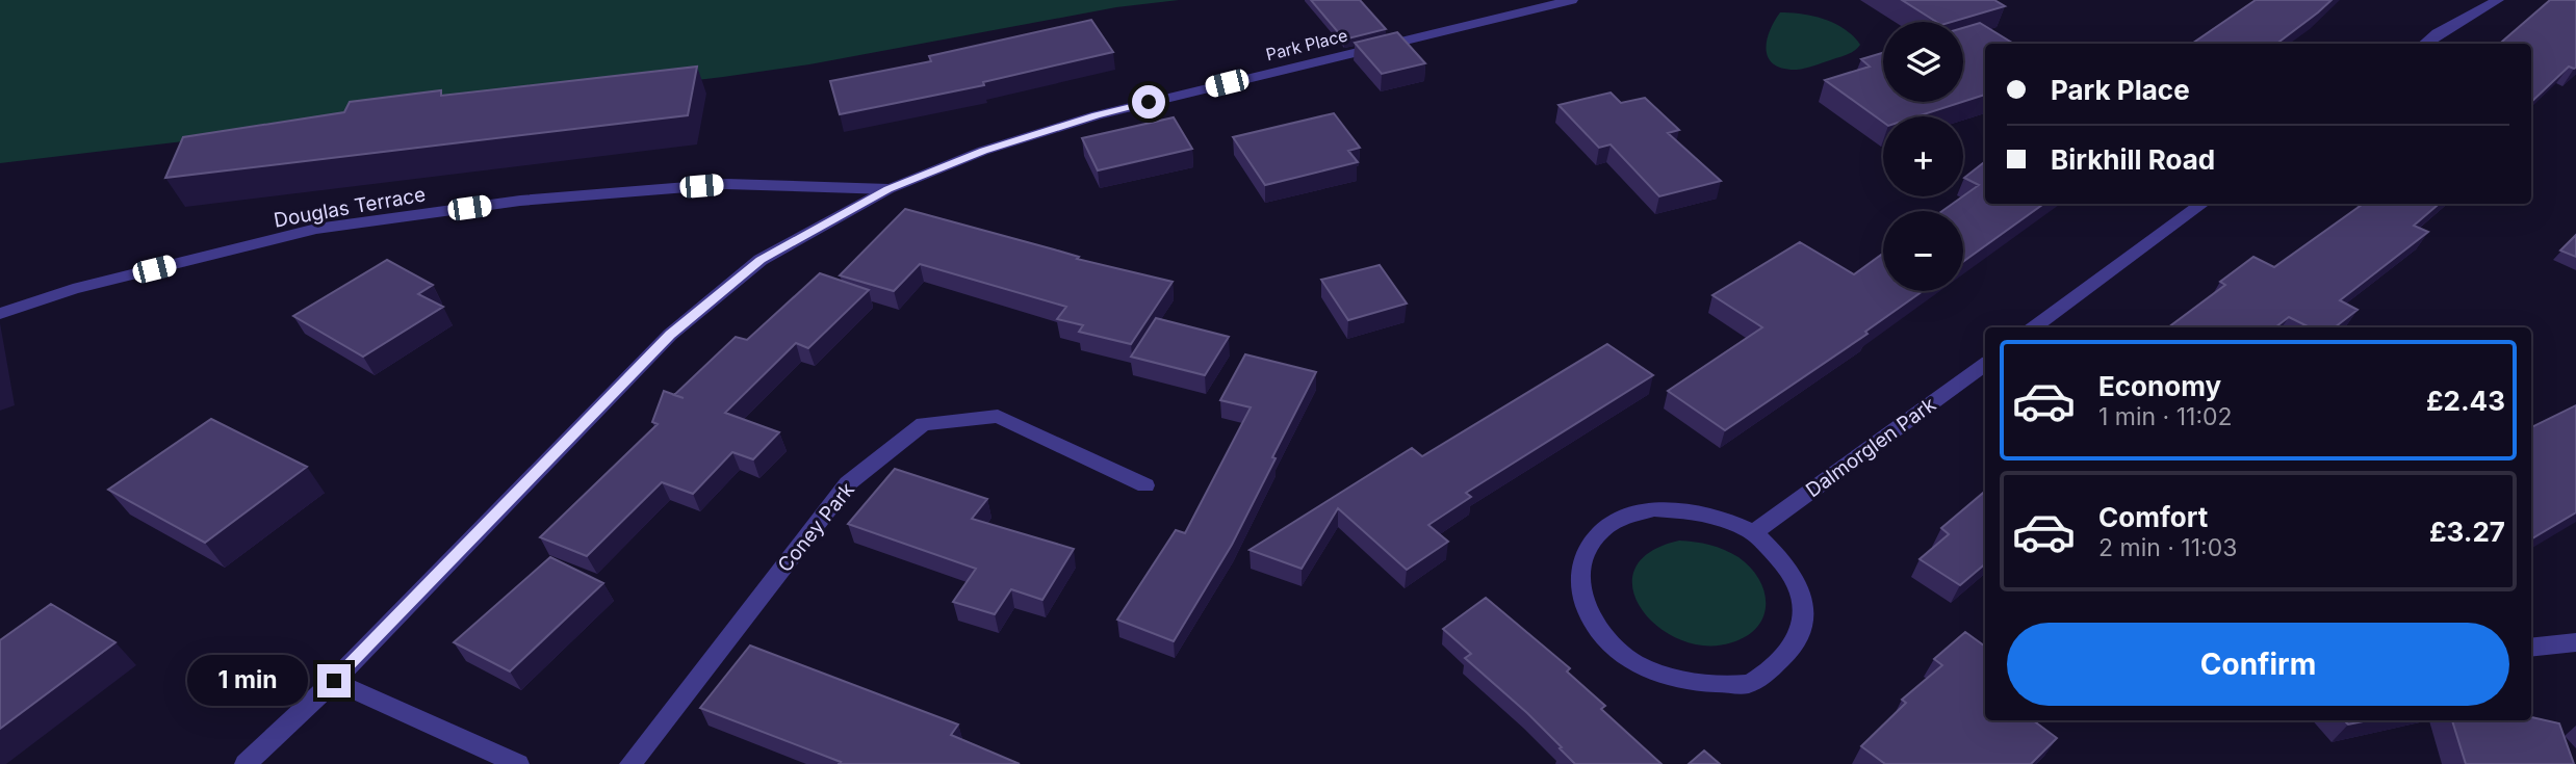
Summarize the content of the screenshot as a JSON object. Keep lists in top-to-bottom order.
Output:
{
  "streets": {
    "street": [
      "Park Place",
      "Douglas Terrace",
      "Dalmorglen Park",
      "Coney Park"
    ]
  },
  "crossings": [
    ["Park Place", "Douglas Terrace"]
  ],
  "page": {
    "map_buttons": ["+", "−"],
    "banner": ["Park Place", "Birkhill Road"],
    "list": [
      {
        "name": "Economy",
        "note": "1 min · 11:02",
        "value": "£2.43"
      },
      {
        "name": "Comfort",
        "note": "2 min · 11:03",
        "value": "£3.27"
      }
    ],
    "buttons": "Confirm",
    "bubble": "1 min"
  }
}
